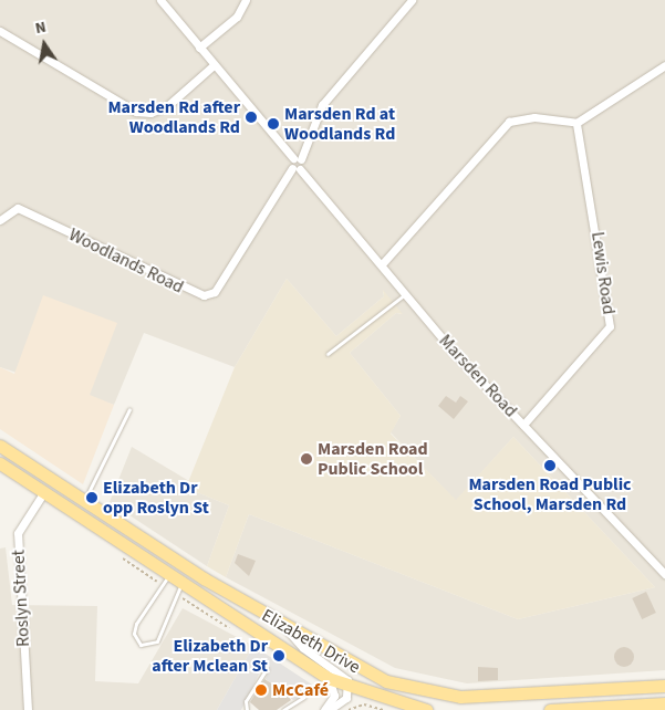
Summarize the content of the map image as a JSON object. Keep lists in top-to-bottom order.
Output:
{
  "streets": {
    "main road": ["Elizabeth Drive"],
    "street": [
      "Woodlands Road",
      "Lewis Road",
      "Marsden Road",
      "Roslyn Street"
    ]
  },
  "crossings": [
    ["Woodlands Road", "Marsden Road"],
    ["Lewis Road", "Marsden Road"],
    ["Roslyn Street", "Elizabeth Drive"]
  ],
  "places": [
    "Marsden Rd after Woodlands Rd",
    "Marsden Rd at Woodlands Rd",
    "Marsden Road Public School",
    "Marsden Road Public School, Marsden Rd",
    "Elizabeth Dr opp Roslyn St",
    "Elizabeth Dr after Mclean St",
    "McCafé"
  ],
  "north": "top"
}
